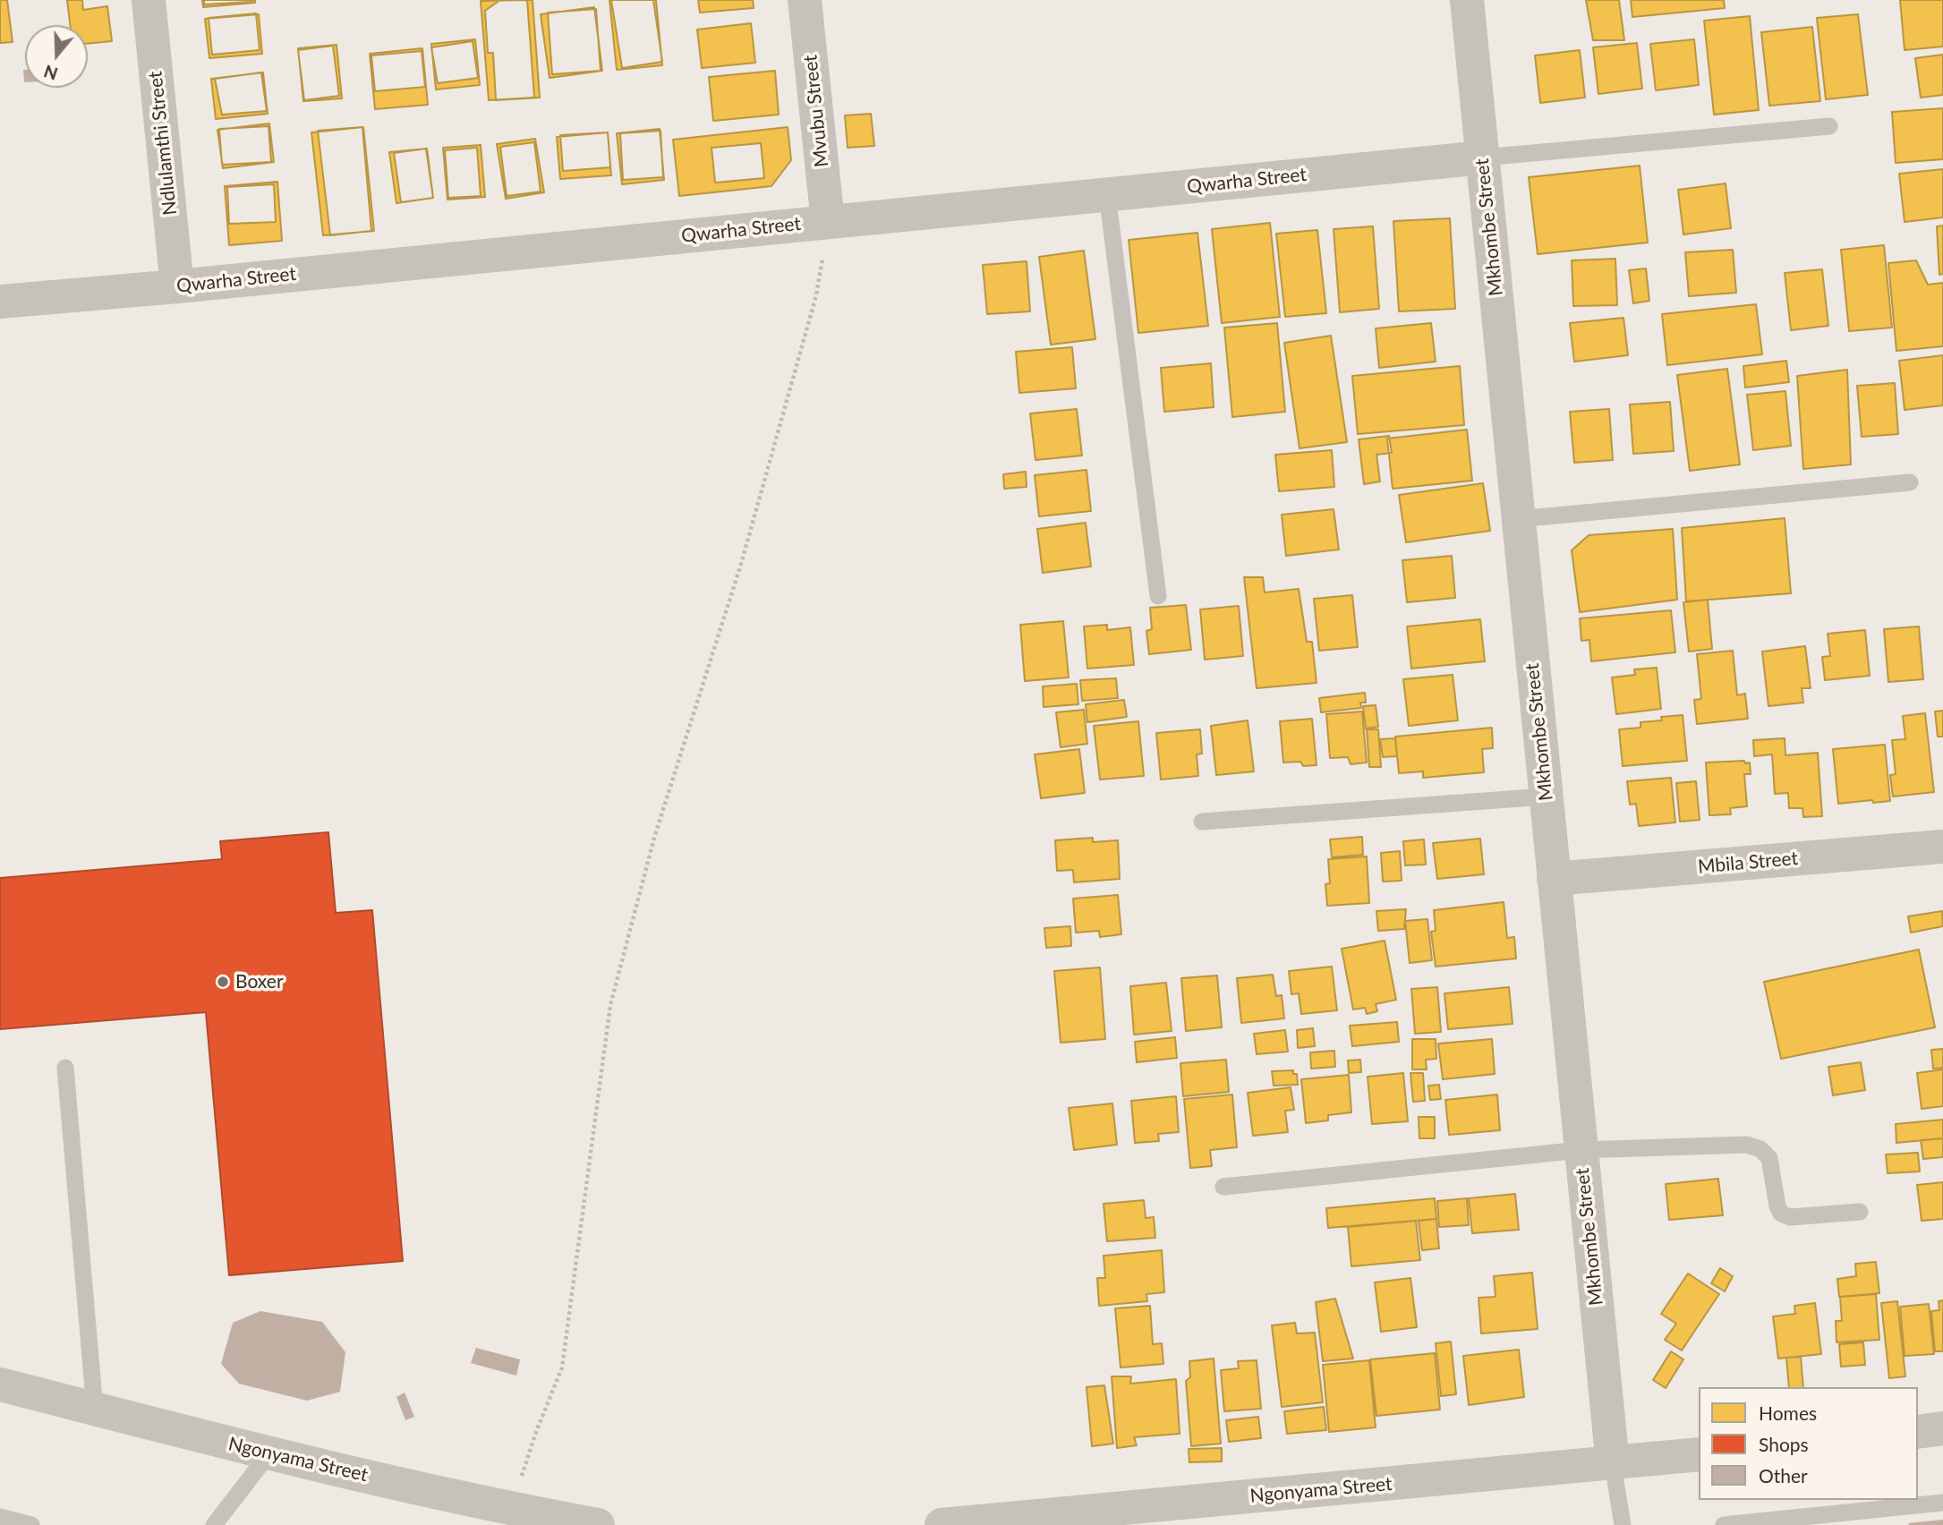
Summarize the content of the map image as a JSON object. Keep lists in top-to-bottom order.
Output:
{
  "streets": {
    "street": [
      "Mvubu Street",
      "Ndlulamthi Street",
      "Qwarha Street",
      "Mkhombe Street",
      "Mbila Street",
      "Ngonyama Street"
    ]
  },
  "crossings": [
    ["Mvubu Street", "Qwarha Street"],
    ["Ndlulamthi Street", "Qwarha Street"],
    ["Qwarha Street", "Mkhombe Street"],
    ["Mkhombe Street", "Mbila Street"],
    ["Mkhombe Street", "Ngonyama Street"]
  ],
  "places": ["Boxer"],
  "legend": ["Homes", "Shops", "Other"],
  "north": "bottom"
}
